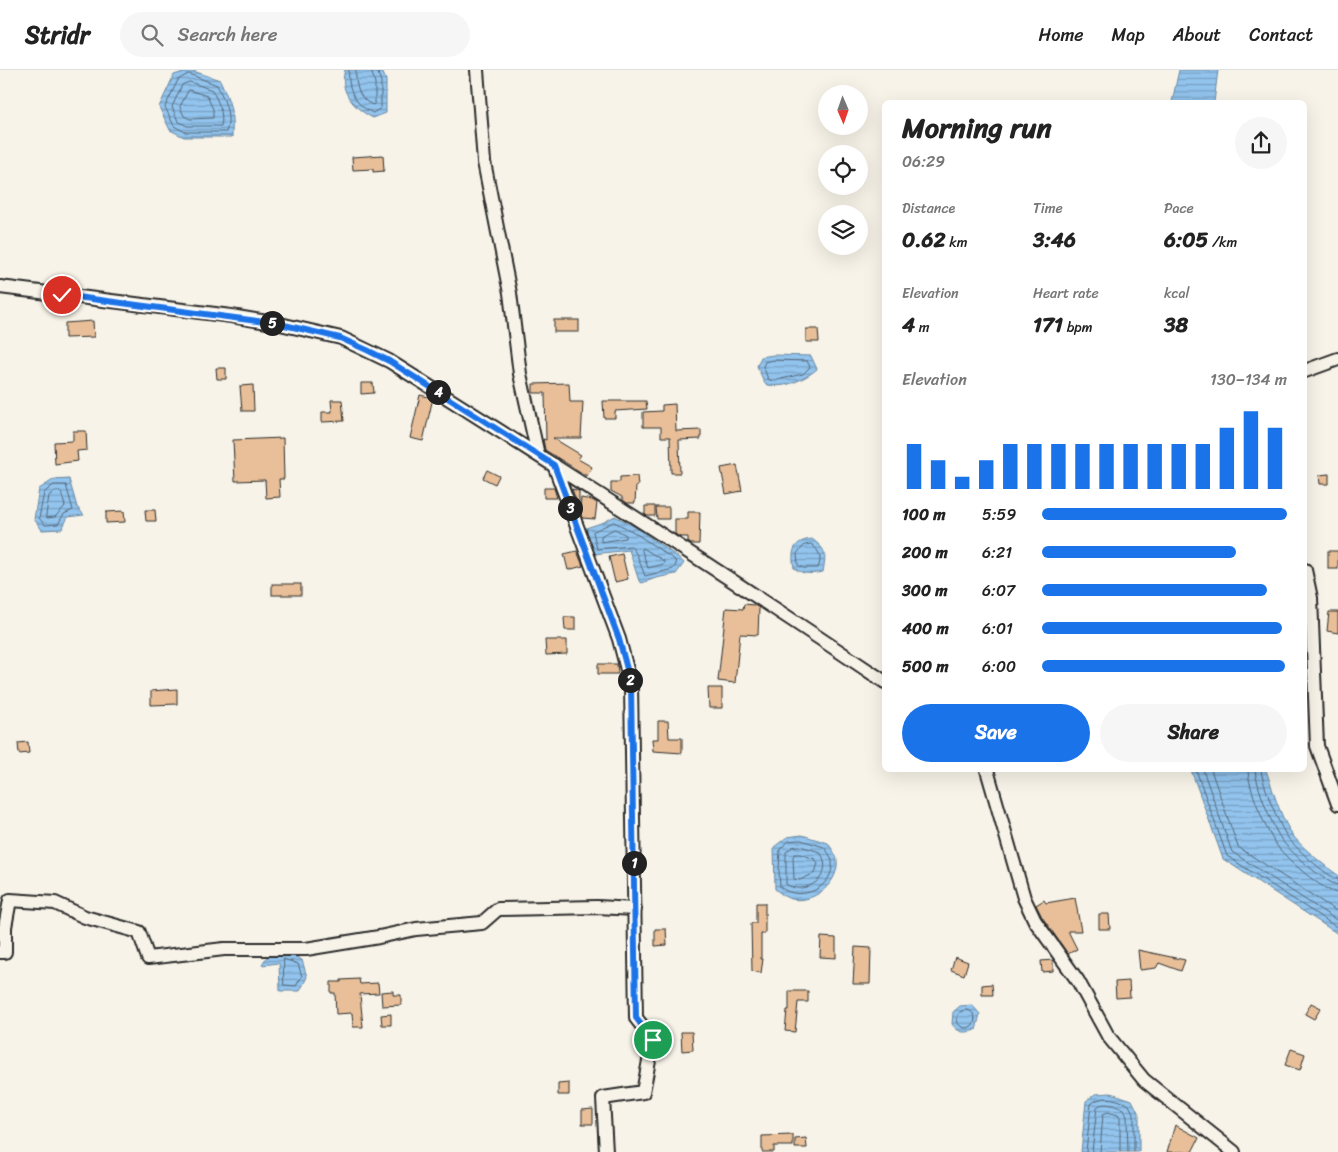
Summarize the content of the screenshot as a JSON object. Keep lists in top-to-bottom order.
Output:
{
  "north": "bottom",
  "page": {
    "header": "Stridr",
    "search": "Search here",
    "nav": [
      "Home",
      "Map",
      "About",
      "Contact"
    ],
    "heading": ["Morning run", "06:29"],
    "stats": [
      ["Distance", "0.62 km"],
      ["Time", "3:46"],
      ["Pace", "6:05 /km"],
      ["Elevation", "4 m"],
      ["Heart rate", "171 bpm"],
      ["kcal", "38"]
    ],
    "pins": [
      "5",
      "4",
      "3",
      "2",
      "1"
    ],
    "chart": ["Elevation", "130–134 m"],
    "list": [
      {
        "name": "100 m",
        "note": "5:59"
      },
      {
        "name": "200 m",
        "note": "6:21"
      },
      {
        "name": "300 m",
        "note": "6:07"
      },
      {
        "name": "400 m",
        "note": "6:01"
      },
      {
        "name": "500 m",
        "note": "6:00"
      }
    ],
    "buttons": ["Save", "Share"]
  }
}
